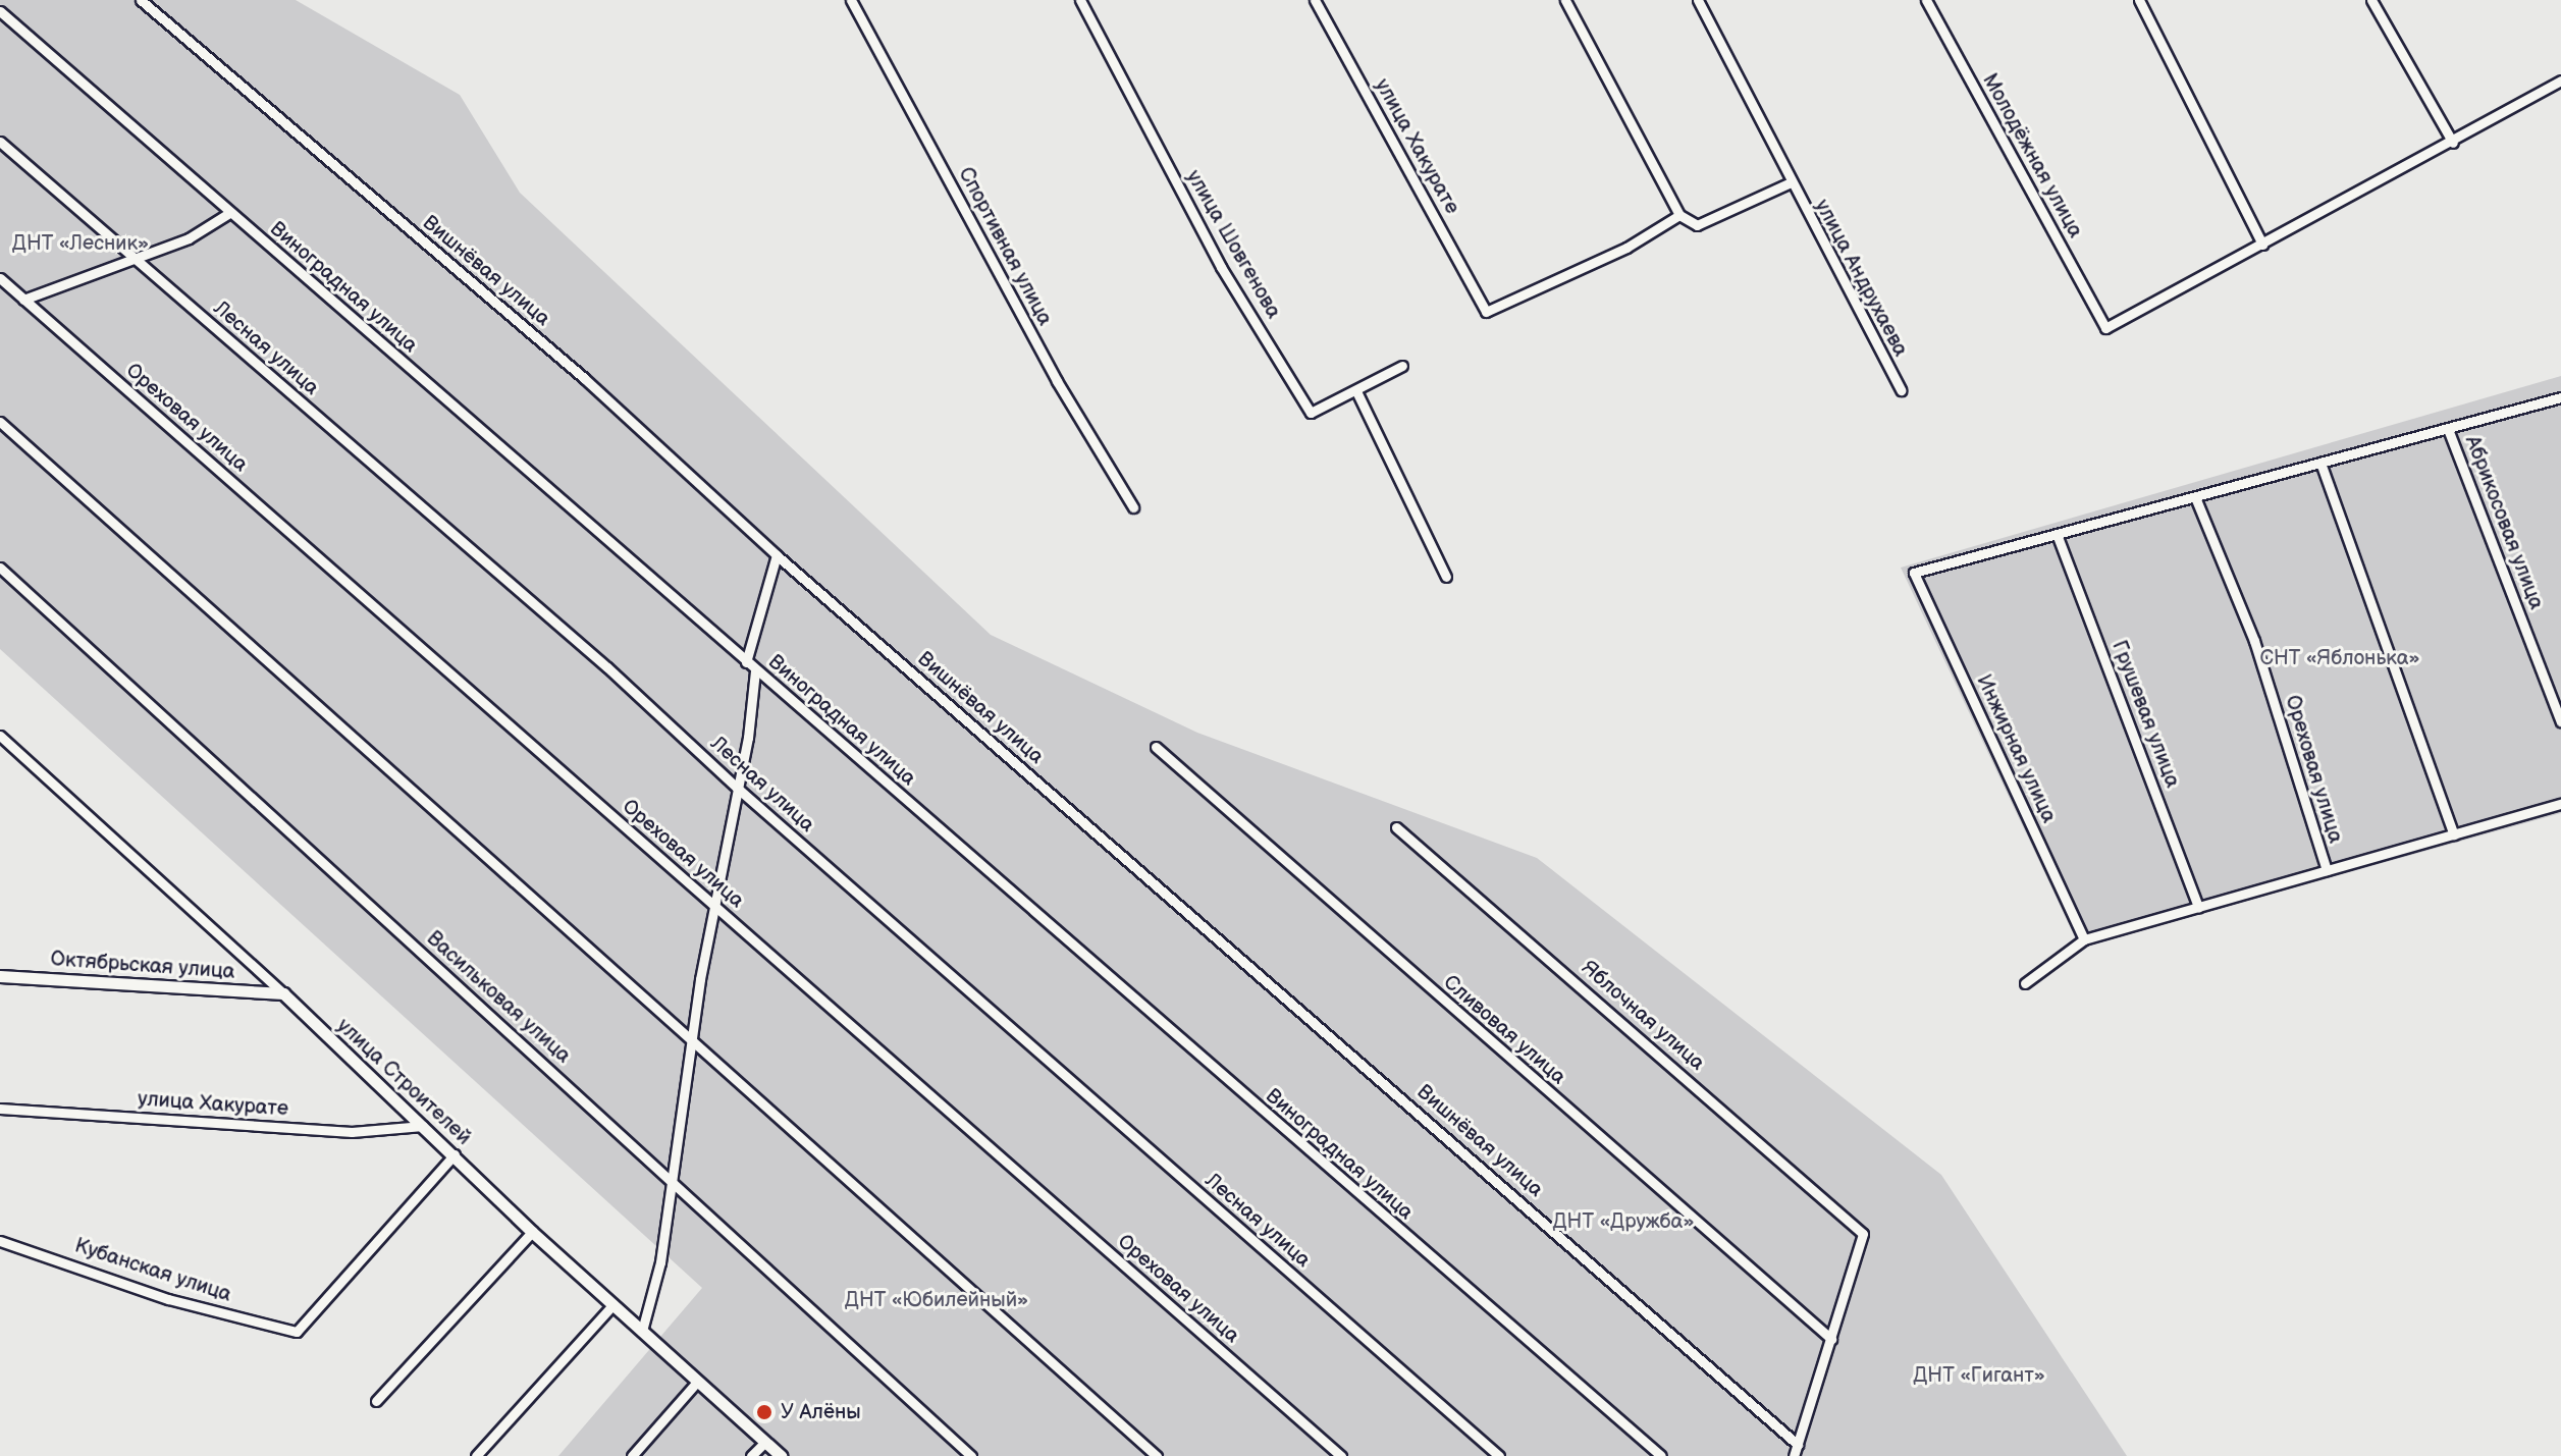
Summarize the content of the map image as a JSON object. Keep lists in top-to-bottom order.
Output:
{
  "streets": {
    "street": [
      "улица Хакурате",
      "Молодёжная улица",
      "улица Шовгенова",
      "Спортивная улица",
      "Вишнёвая улица",
      "улица Андрухаева",
      "Виноградная улица",
      "Лесная улица",
      "Ореховая улица",
      "Абрикосовая улица",
      "Грушевая улица",
      "Инжирная улица",
      "Октябрьская улица",
      "Васильковая улица",
      "Яблочная улица",
      "Сливовая улица",
      "улица Строителей",
      "Кубанская улица"
    ]
  },
  "crossings": [
    ["улица Хакурате", "улица Строителей"],
    ["Грушевая улица", "Инжирная улица"],
    ["Октябрьская улица", "улица Строителей"],
    ["Яблочная улица", "Сливовая улица"],
    ["улица Строителей", "Кубанская улица"]
  ],
  "parks": [
    "ДНТ «Лесник»",
    "СНТ «Яблонька»",
    "ДНТ «Дружба»",
    "ДНТ «Юбилейный»",
    "ДНТ «Гигант»"
  ],
  "places": ["У Алёны"]
}
